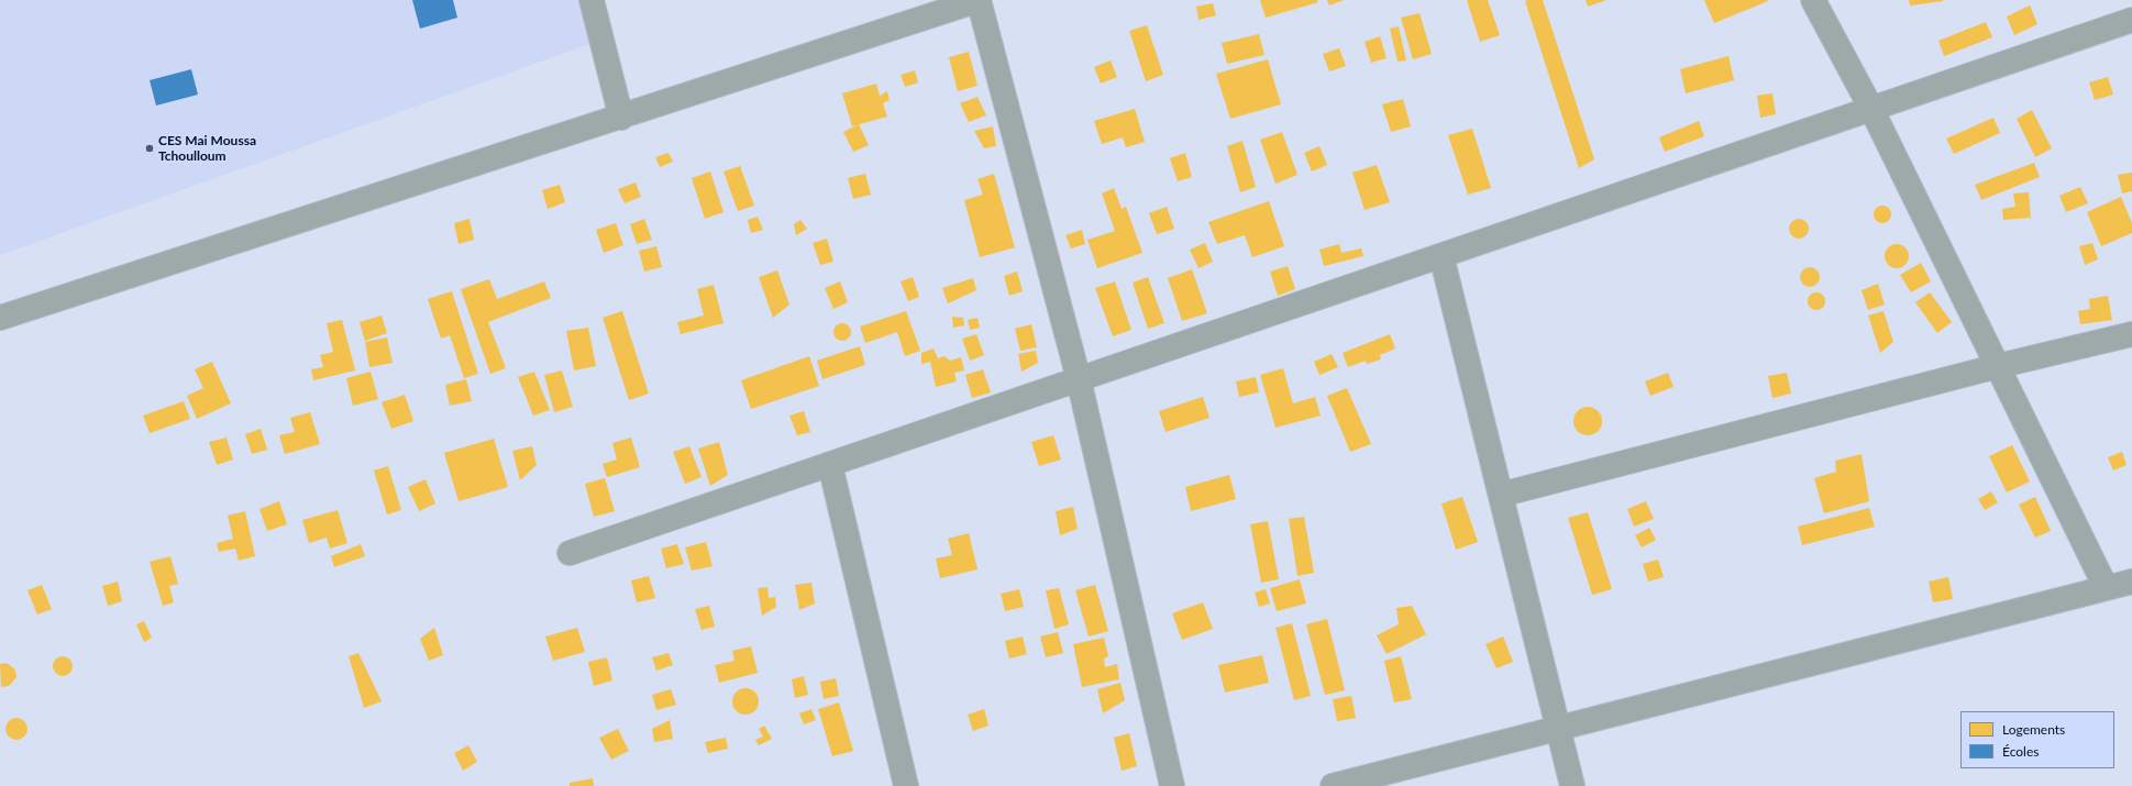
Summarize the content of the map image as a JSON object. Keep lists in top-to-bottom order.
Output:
{
  "places": ["CES Mai Moussa Tchoulloum"],
  "legend": ["Logements", "Écoles"]
}
